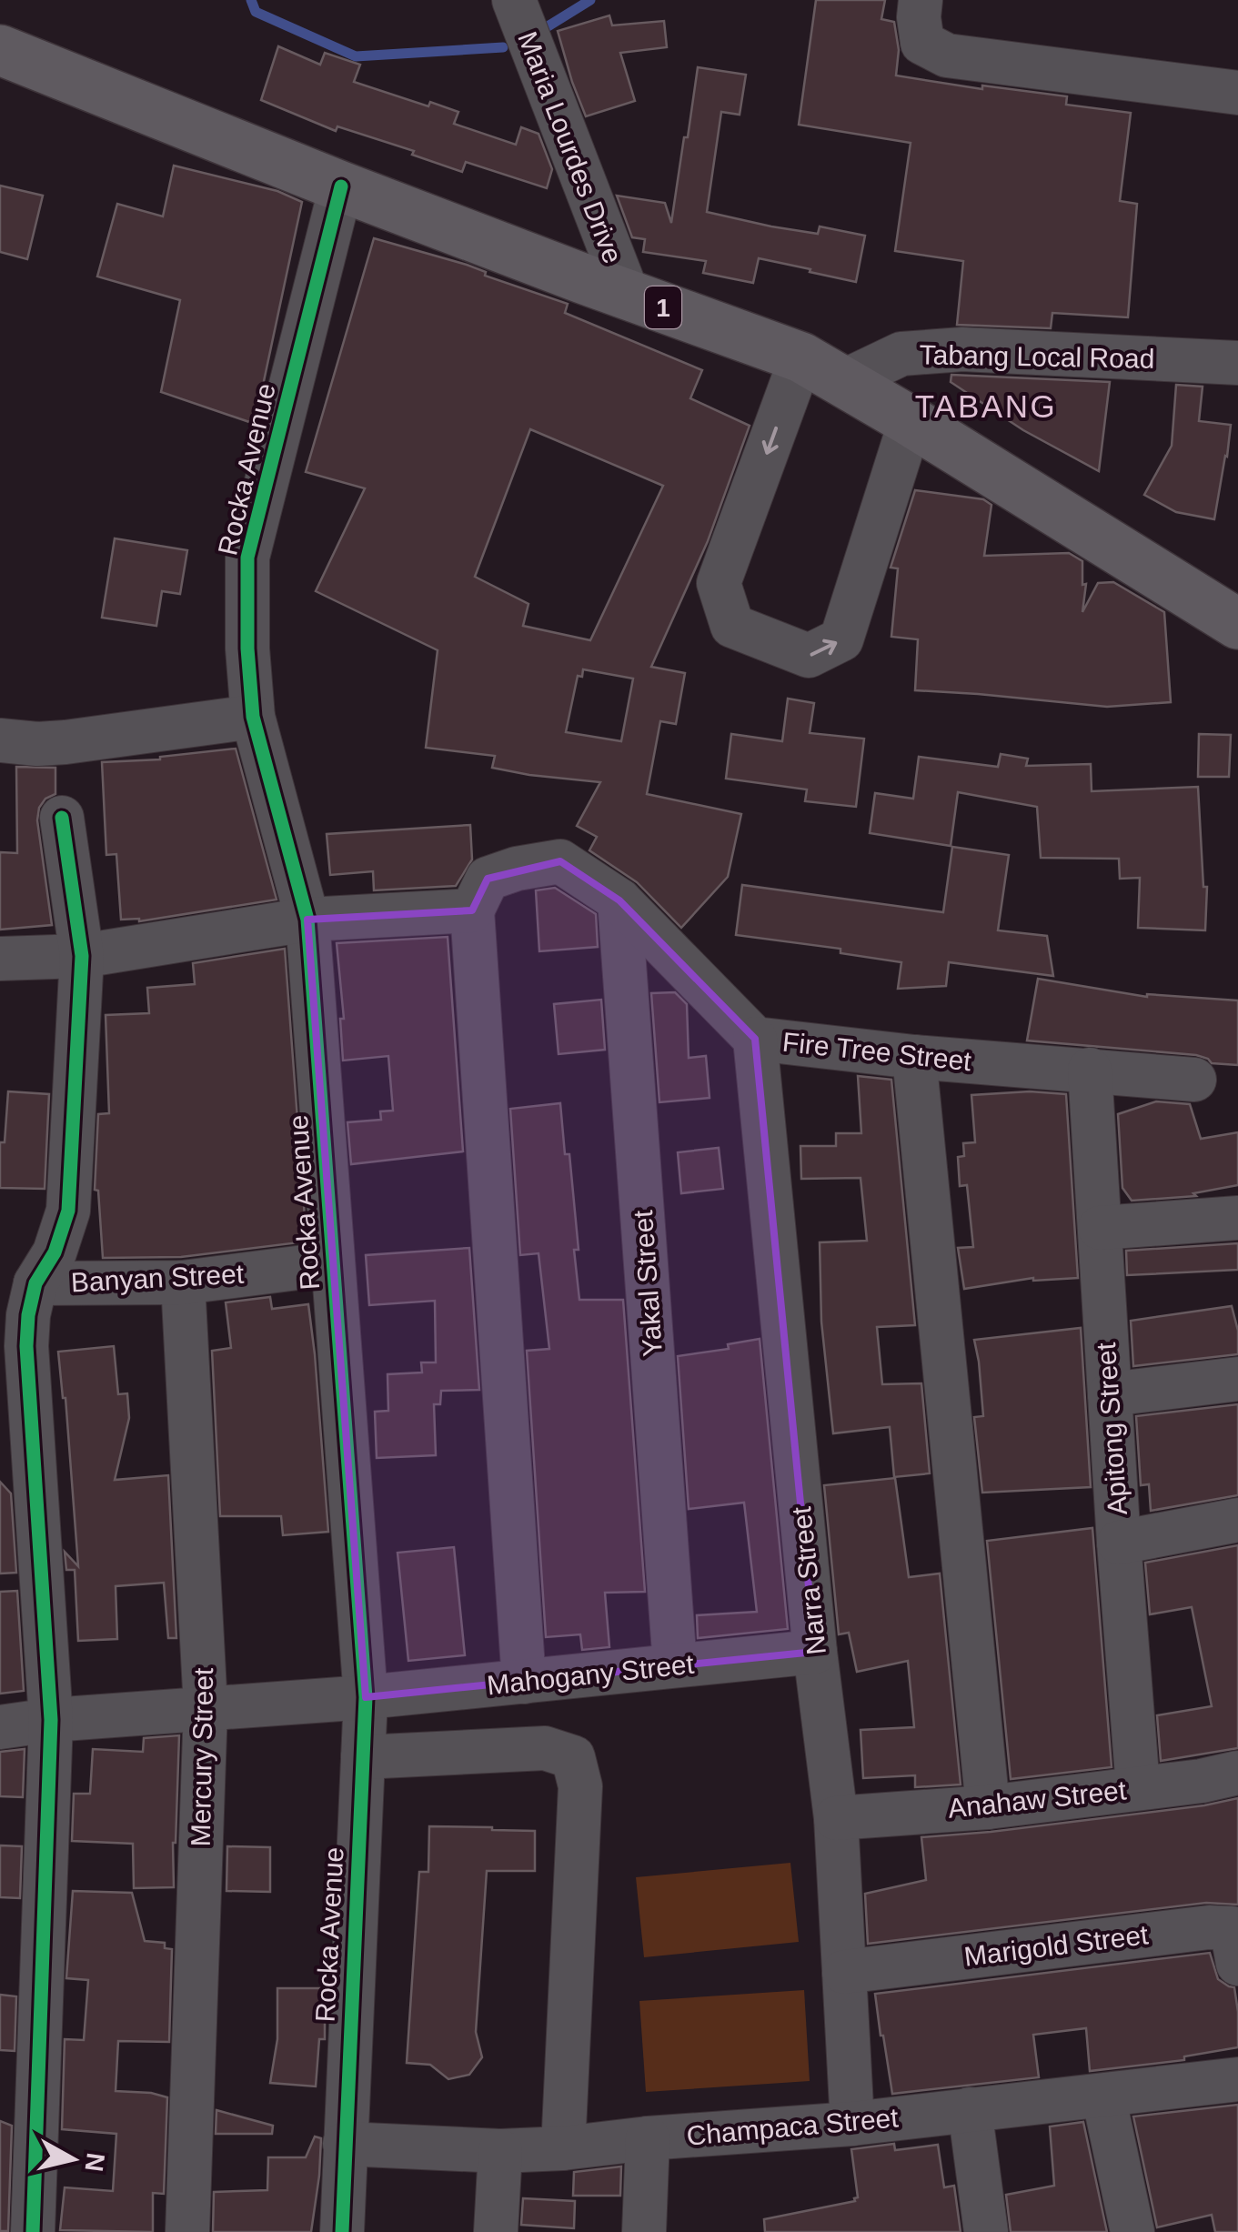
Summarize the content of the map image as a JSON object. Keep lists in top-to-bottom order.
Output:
{
  "streets": {
    "highway": ["1"],
    "street": [
      "Maria Lourdes Drive",
      "Tabang Local Road",
      "Rocka Avenue",
      "Fire Tree Street",
      "Banyan Street",
      "Yakal Street",
      "Apitong Street",
      "Narra Street",
      "Mahogany Street",
      "Mercury Street",
      "Anahaw Street",
      "Marigold Street",
      "Champaca Street"
    ]
  },
  "crossings": [
    ["Maria Lourdes Drive", "1"],
    ["1", "Tabang Local Road"],
    ["1", "Rocka Avenue"],
    ["Rocka Avenue", "Banyan Street"],
    ["Rocka Avenue", "Mahogany Street"],
    ["Rocka Avenue", "Champaca Street"],
    ["Fire Tree Street", "Yakal Street"],
    ["Fire Tree Street", "Apitong Street"],
    ["Fire Tree Street", "Narra Street"],
    ["Banyan Street", "Mercury Street"],
    ["Yakal Street", "Mahogany Street"],
    ["Apitong Street", "Anahaw Street"],
    ["Narra Street", "Mahogany Street"],
    ["Narra Street", "Anahaw Street"],
    ["Narra Street", "Marigold Street"],
    ["Narra Street", "Champaca Street"],
    ["Mahogany Street", "Mercury Street"]
  ],
  "districts": ["TABANG"],
  "north": "right"
}
